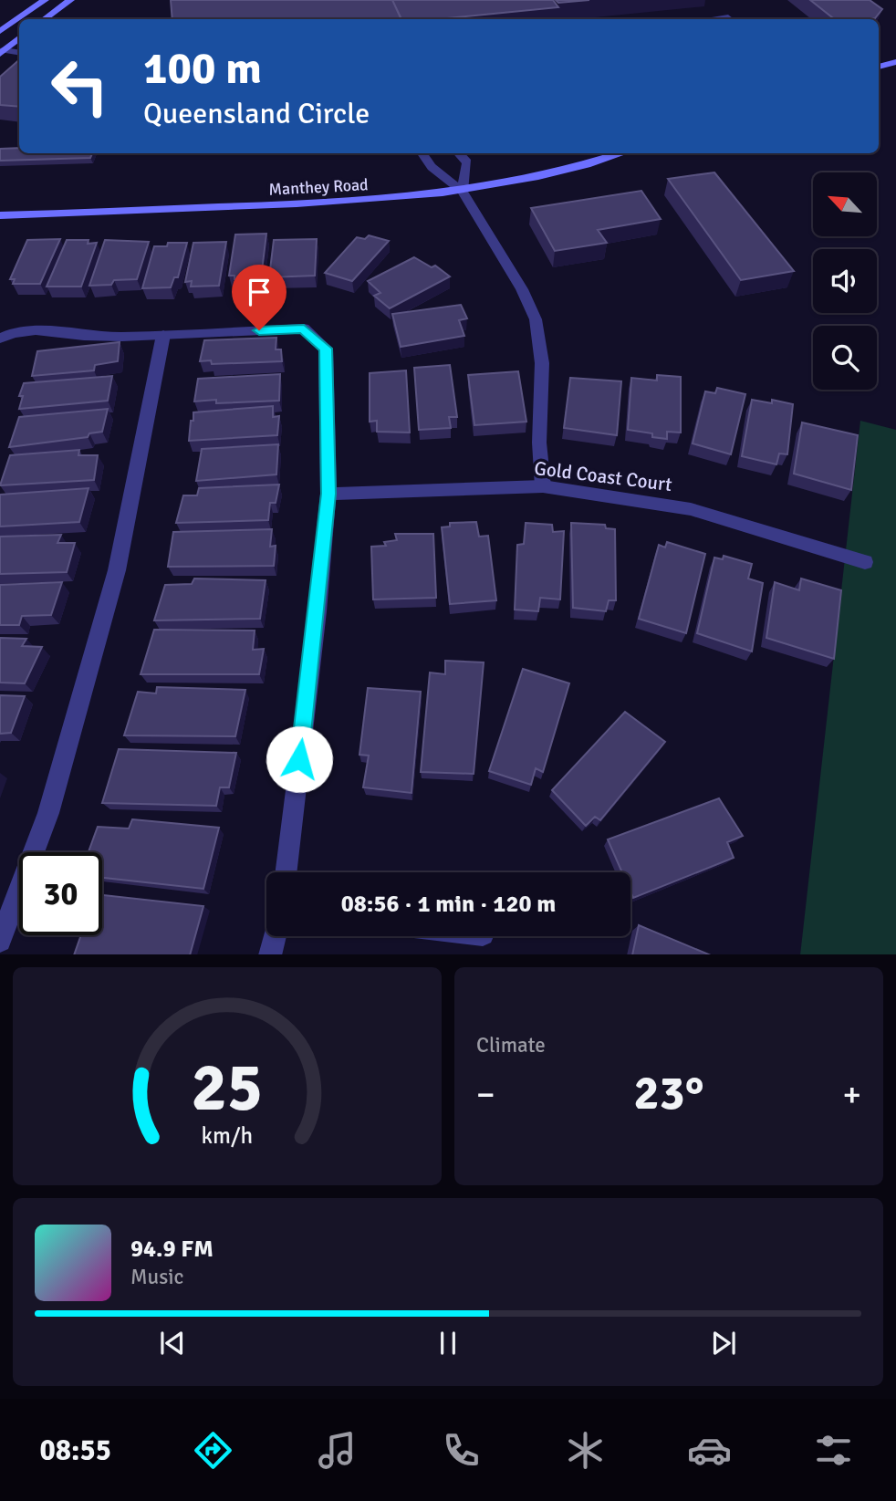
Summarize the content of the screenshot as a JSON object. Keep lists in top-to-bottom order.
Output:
{
  "streets": {
    "street": ["Manthey Road", "Gold Coast Court"]
  },
  "north": "top left",
  "page": {
    "turn": ["100 m", "Queensland Circle"],
    "limit": "30",
    "trip": "08:56 · 1 min · 120 m",
    "tile": "Climate",
    "heat": ["−", "23°", "+"],
    "song": ["94.9 FM", "Music"],
    "tabs": "08:55",
    "gauge": ["25", "km/h"]
  }
}
